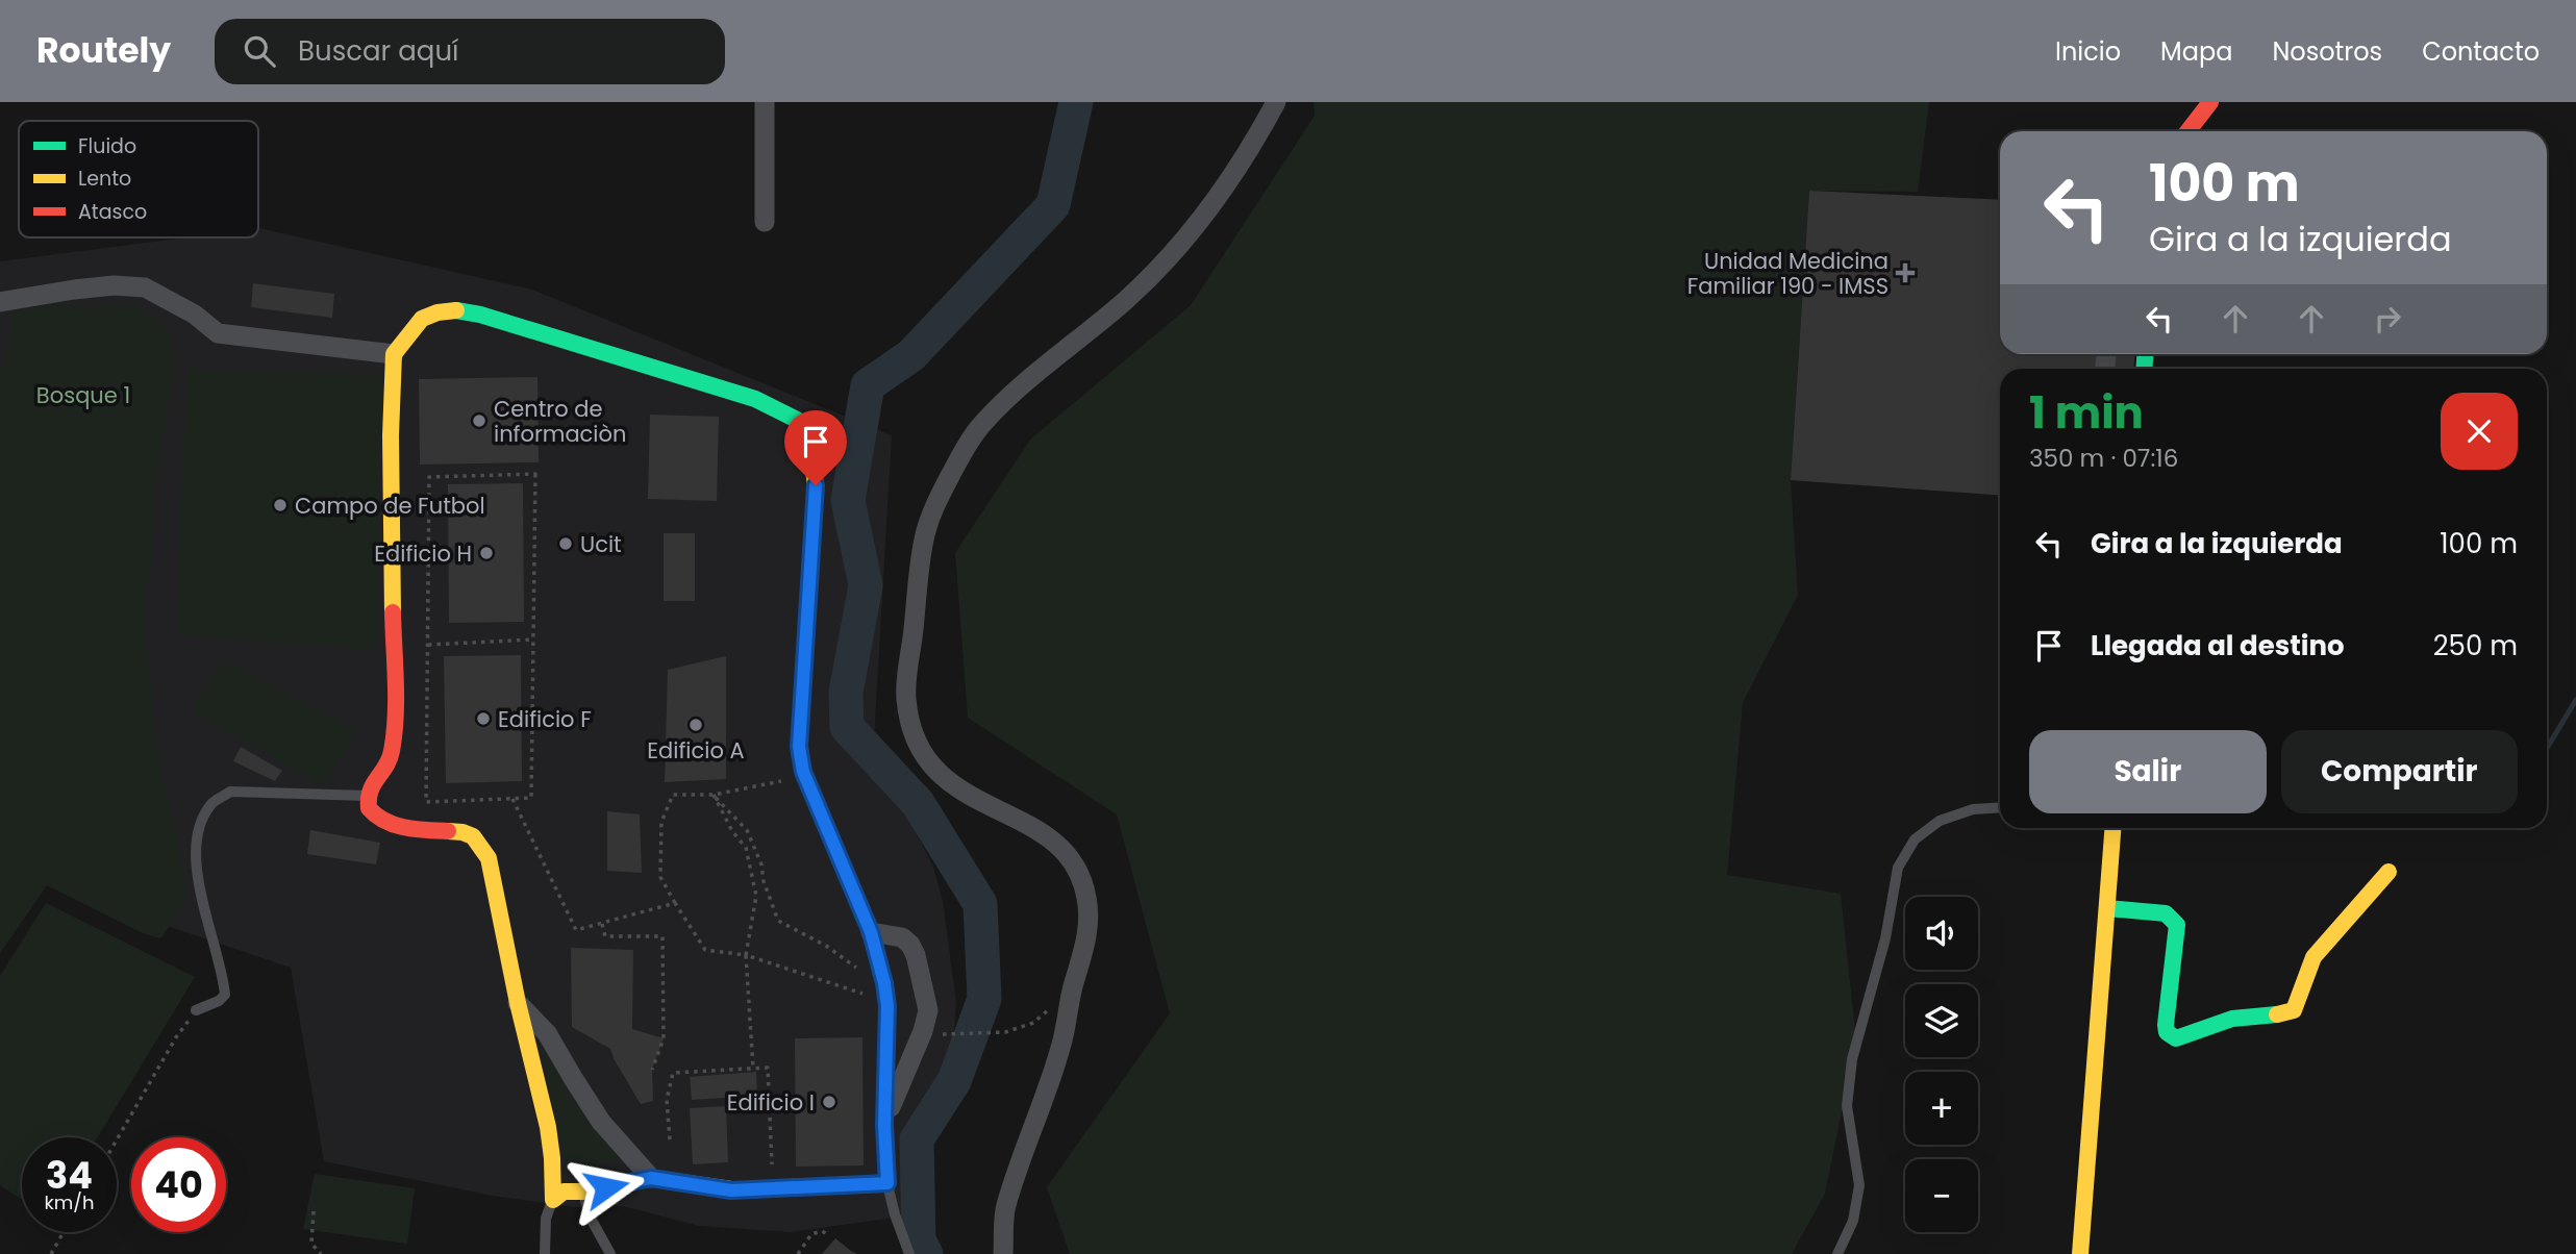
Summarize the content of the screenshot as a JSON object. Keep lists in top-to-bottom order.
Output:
{
  "parks": ["Bosque 1"],
  "places": {
    "health": ["Unidad Medicina Familiar 190 - IMSS"],
    "other": [
      "Centro de informaciòn",
      "Campo de Futbol",
      "Ucit",
      "Edificio H",
      "Edificio F",
      "Edificio A",
      "Edificio I"
    ]
  },
  "legend": ["Fluido", "Lento", "Atasco"],
  "page": {
    "header": "Routely",
    "search": "Buscar aquí",
    "nav": [
      "Inicio",
      "Mapa",
      "Nosotros",
      "Contacto"
    ],
    "turn": ["100 m", "Gira a la izquierda"],
    "heading": ["1 min", "350 m · 07:16"],
    "list": [
      {
        "name": "Gira a la izquierda",
        "value": "100 m"
      },
      {
        "name": "Llegada al destino",
        "value": "250 m"
      }
    ],
    "buttons": ["Salir", "Compartir"],
    "map_buttons": ["+", "−"],
    "speed": "34 km/h",
    "limit": "40"
  }
}
